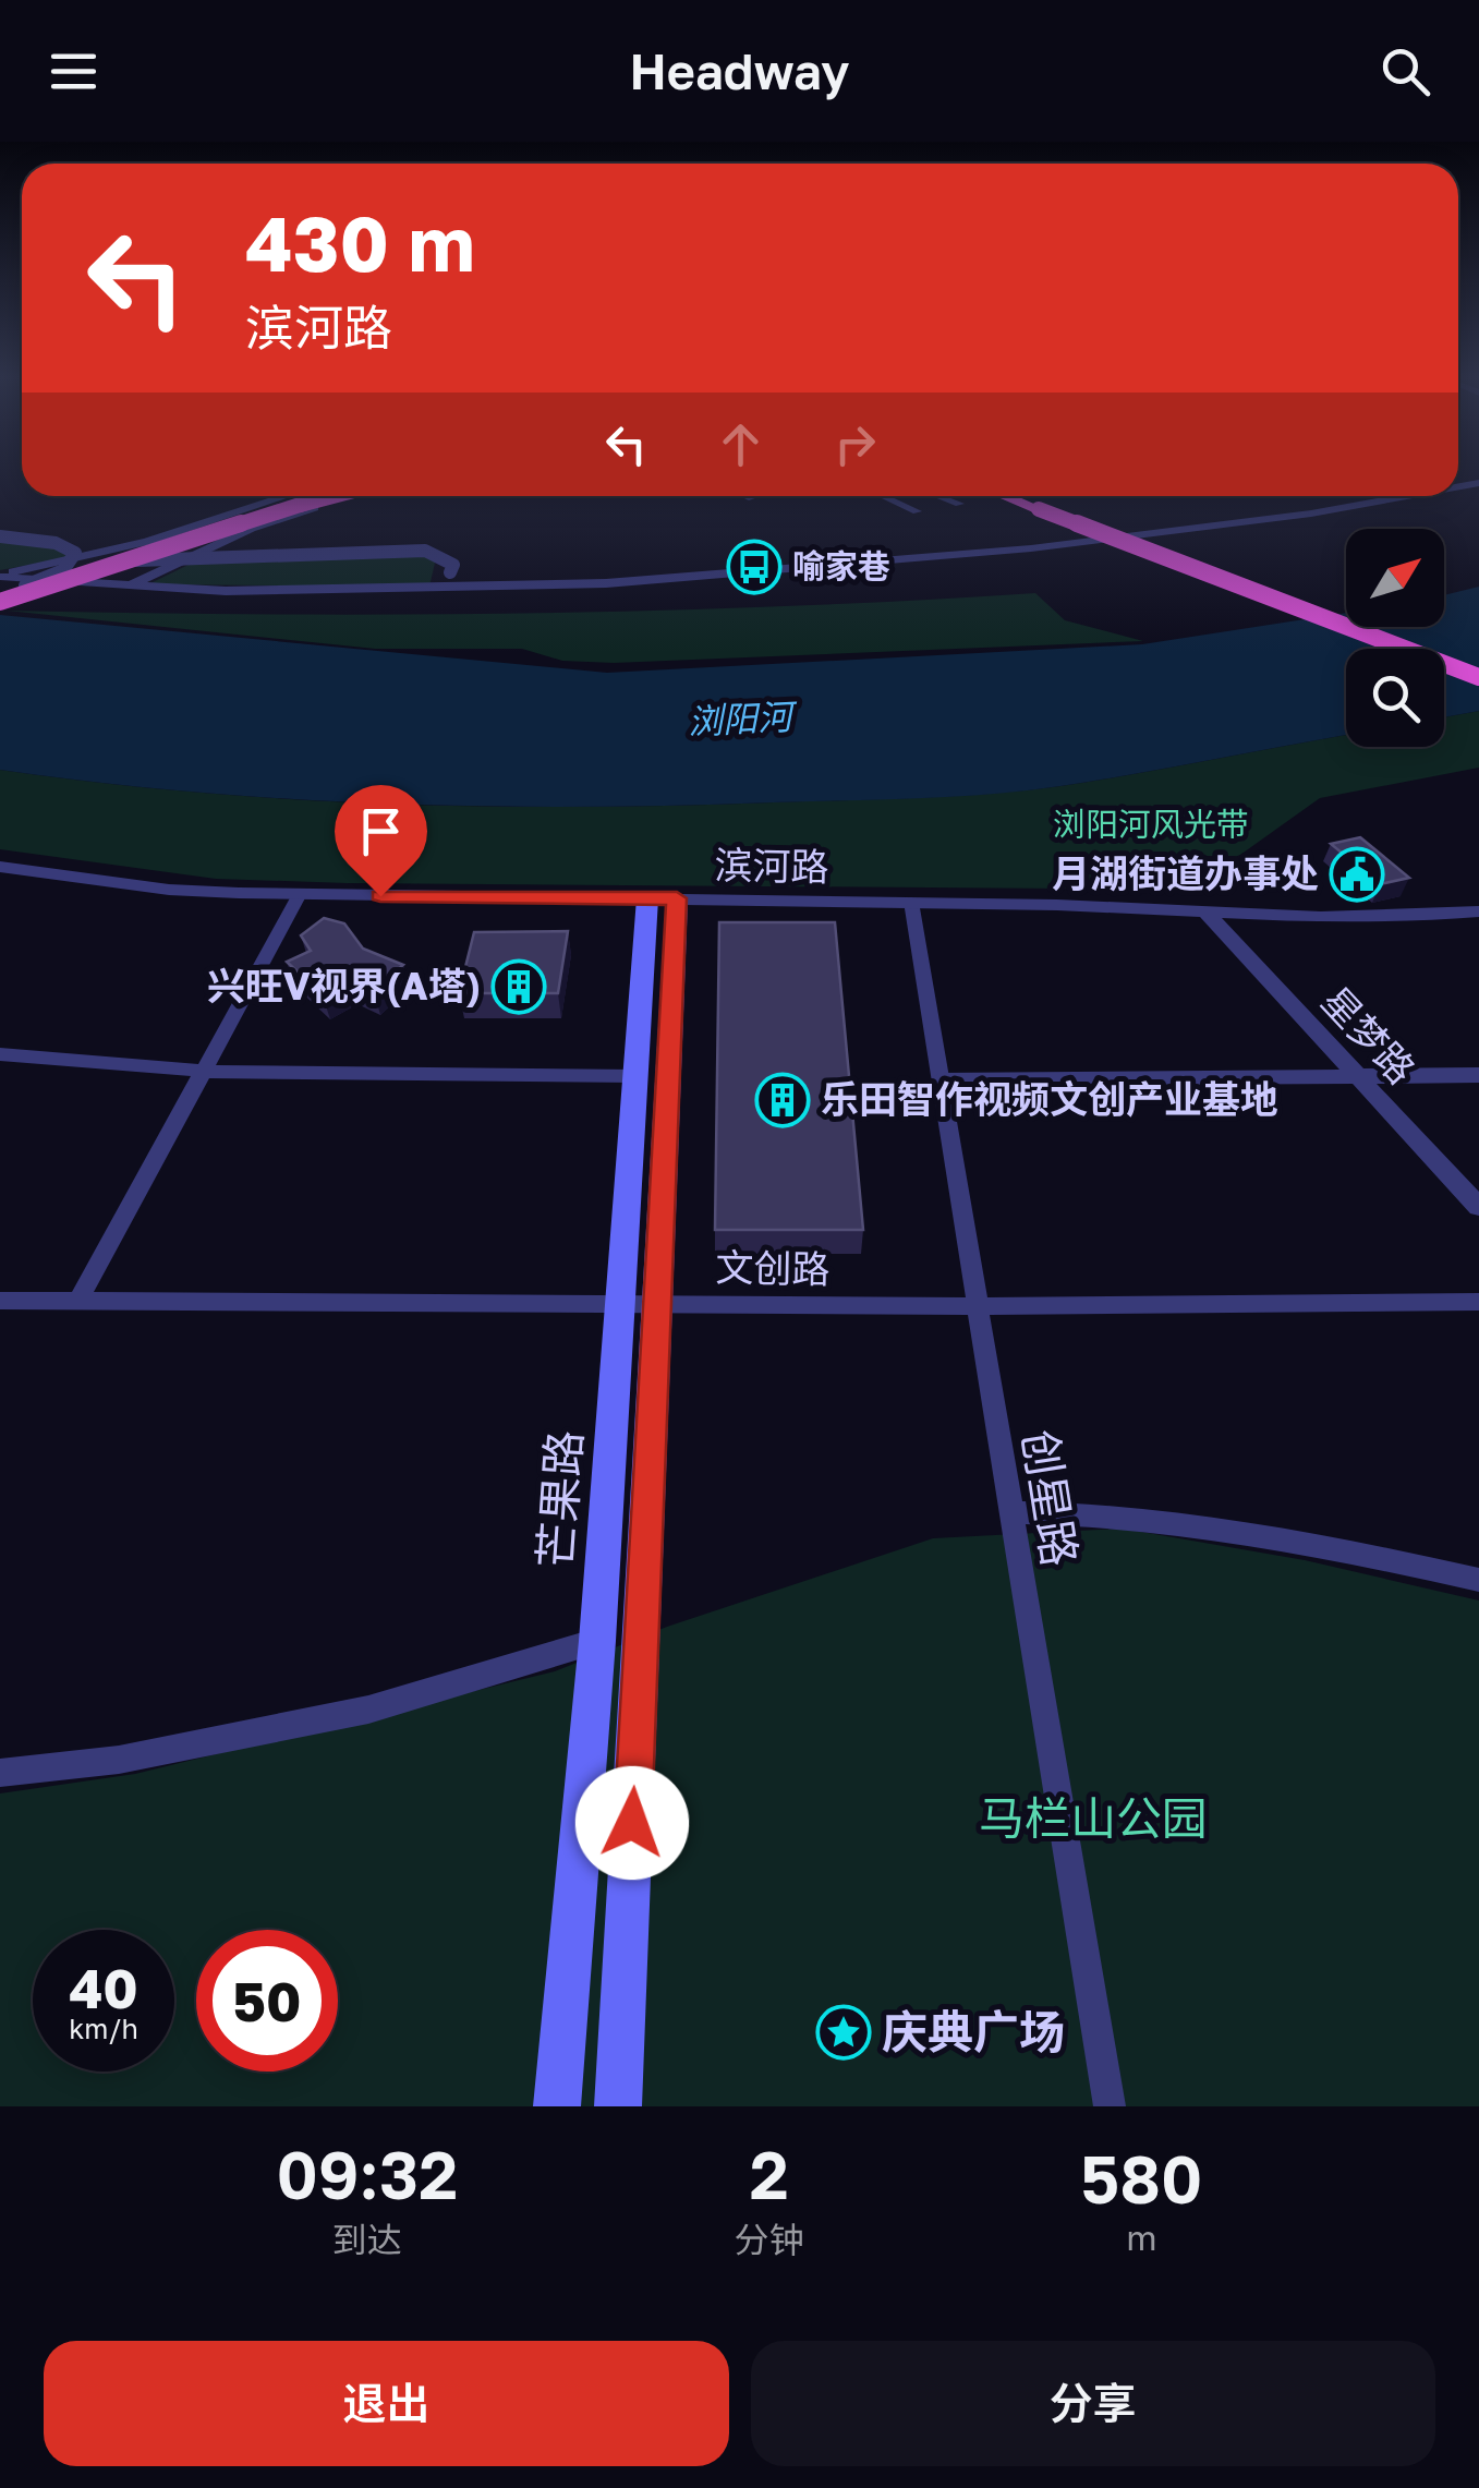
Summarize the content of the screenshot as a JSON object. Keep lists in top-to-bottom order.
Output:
{
  "streets": {
    "main road": ["芒果路"],
    "street": [
      "滨河路",
      "星梦路",
      "文创路",
      "创星路"
    ]
  },
  "crossings": [
    ["滨河路", "星梦路"],
    ["滨河路", "创星路"],
    ["滨河路", "芒果路"],
    ["文创路", "创星路"],
    ["文创路", "芒果路"]
  ],
  "water": ["浏阳河"],
  "parks": ["浏阳河风光带", "马栏山公园"],
  "places": {
    "bus stop": ["喻家巷"],
    "public building": ["月湖街道办事处"],
    "building": ["兴旺V视界(A塔)", "乐田智作视频文创产业基地"],
    "place": ["庆典广场"]
  },
  "north": "top right",
  "page": {
    "header": "Headway",
    "turn": ["430 m", "滨河路"],
    "speed": "40 km/h",
    "limit": "50",
    "eta": [
      "09:32",
      "到达",
      "2",
      "分钟",
      "580",
      "m"
    ],
    "buttons": ["退出", "分享"]
  }
}
